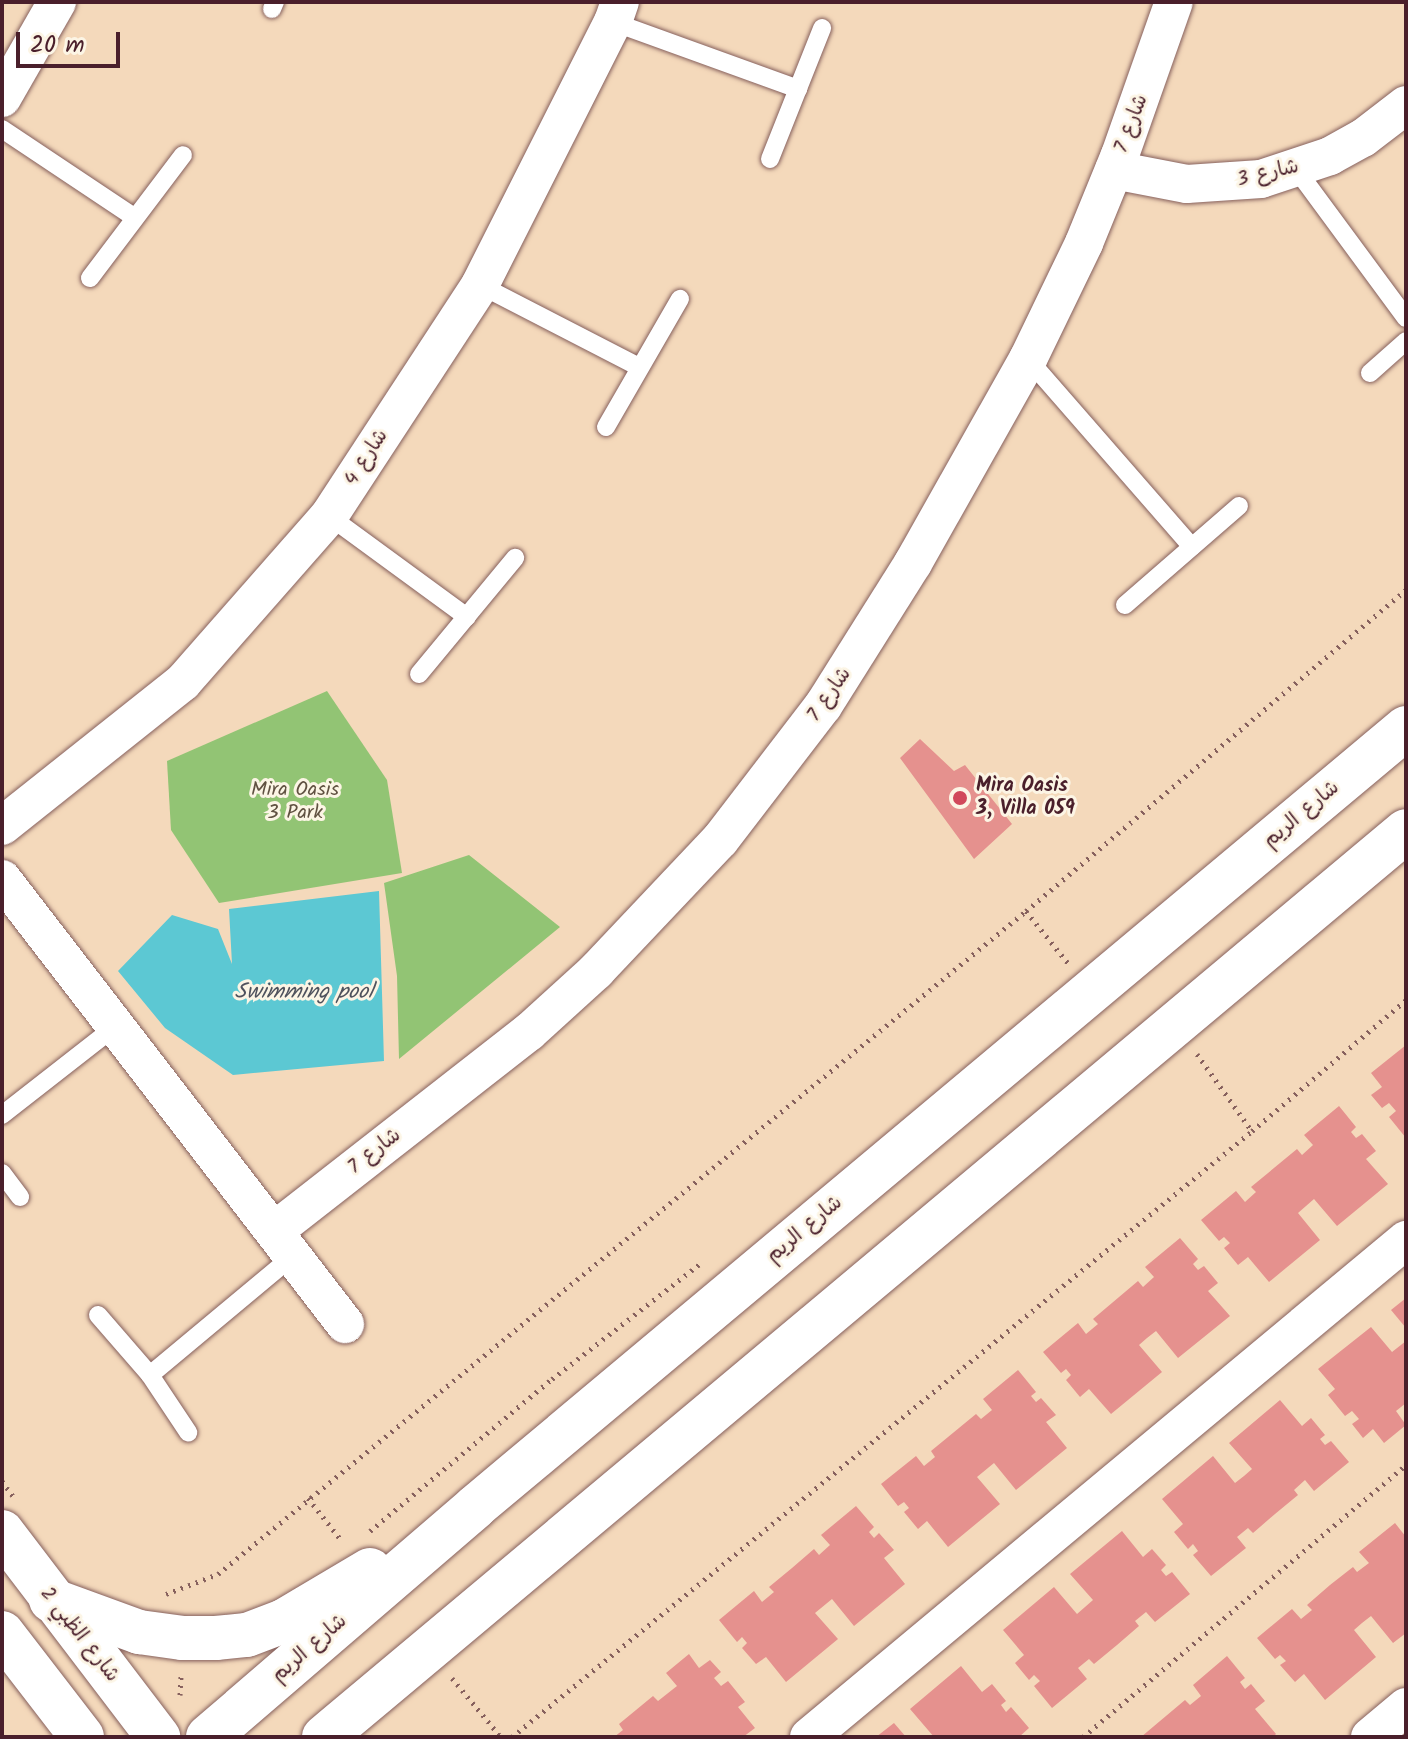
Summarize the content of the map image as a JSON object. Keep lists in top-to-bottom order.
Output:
{
  "streets": {
    "street": [
      "شارع 7",
      "شارع 3",
      "شارع 4",
      "شارع الريم",
      "شارع الظبي 2"
    ]
  },
  "crossings": [
    ["شارع 7", "شارع 3"]
  ],
  "water": ["Swimming pool"],
  "parks": ["Mira Oasis 3 Park"],
  "places": ["Mira Oasis 3, Villa 059"],
  "scale_bar": "20 m"
}
